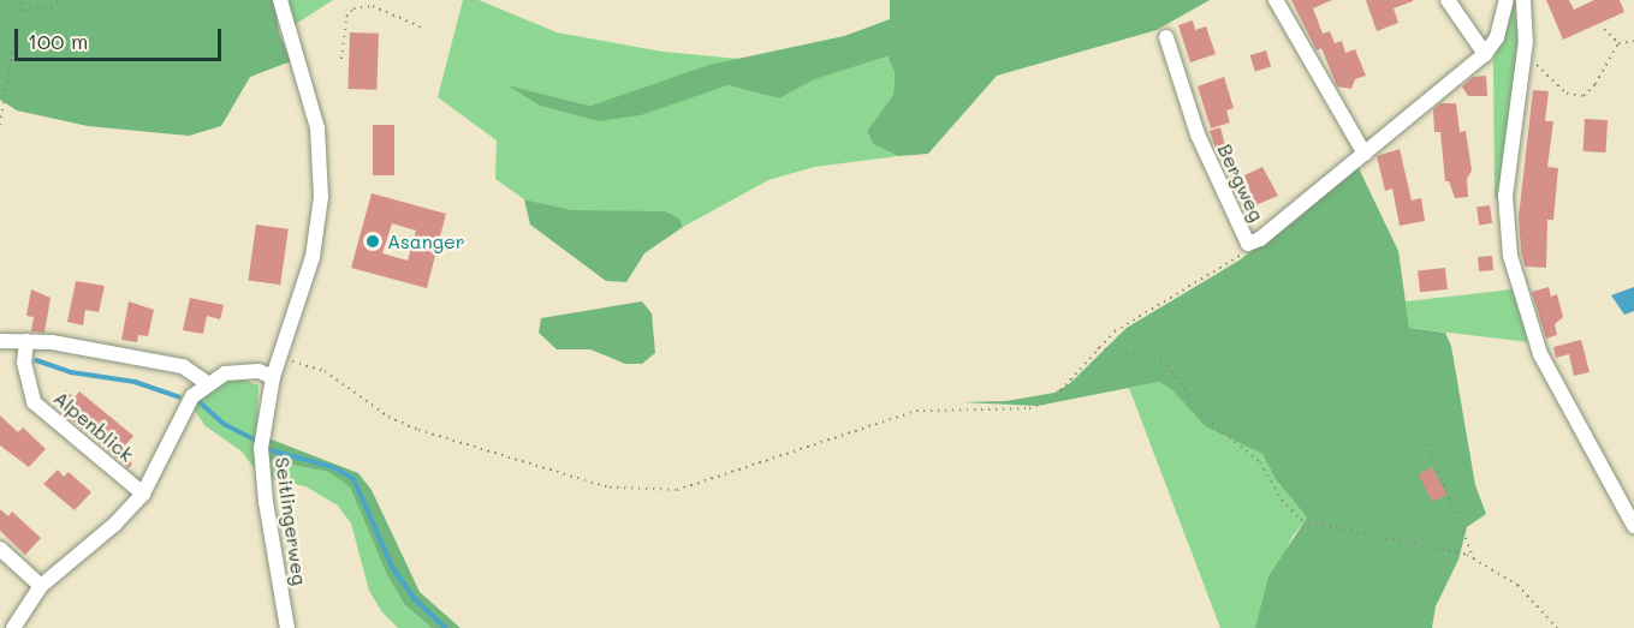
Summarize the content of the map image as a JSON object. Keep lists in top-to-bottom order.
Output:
{
  "streets": {
    "street": ["Bergweg", "Alpenblick", "Seitlingerweg"]
  },
  "places": ["Asanger"],
  "scale_bar": "100 m"
}
